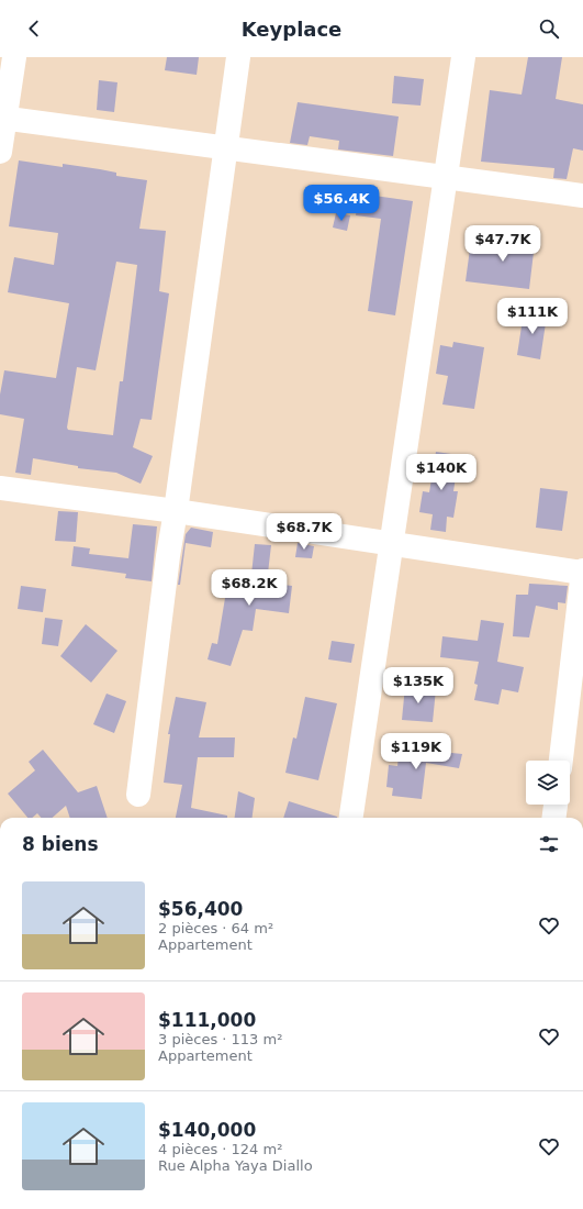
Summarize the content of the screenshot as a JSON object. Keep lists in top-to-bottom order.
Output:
{
  "page": {
    "header": "Keyplace",
    "price": [
      "$56.4K",
      "$47.7K",
      "$111K",
      "$140K",
      "$68.7K",
      "$68.2K",
      "$135K",
      "$119K"
    ],
    "heading": "8 biens",
    "list": [
      {
        "name": "$56,400",
        "note": "2 pièces · 64 m² · Appartement"
      },
      {
        "name": "$111,000",
        "note": "3 pièces · 113 m² · Appartement"
      },
      {
        "name": "$140,000",
        "note": "4 pièces · 124 m² · Rue Alpha Yaya Diallo"
      }
    ]
  }
}
